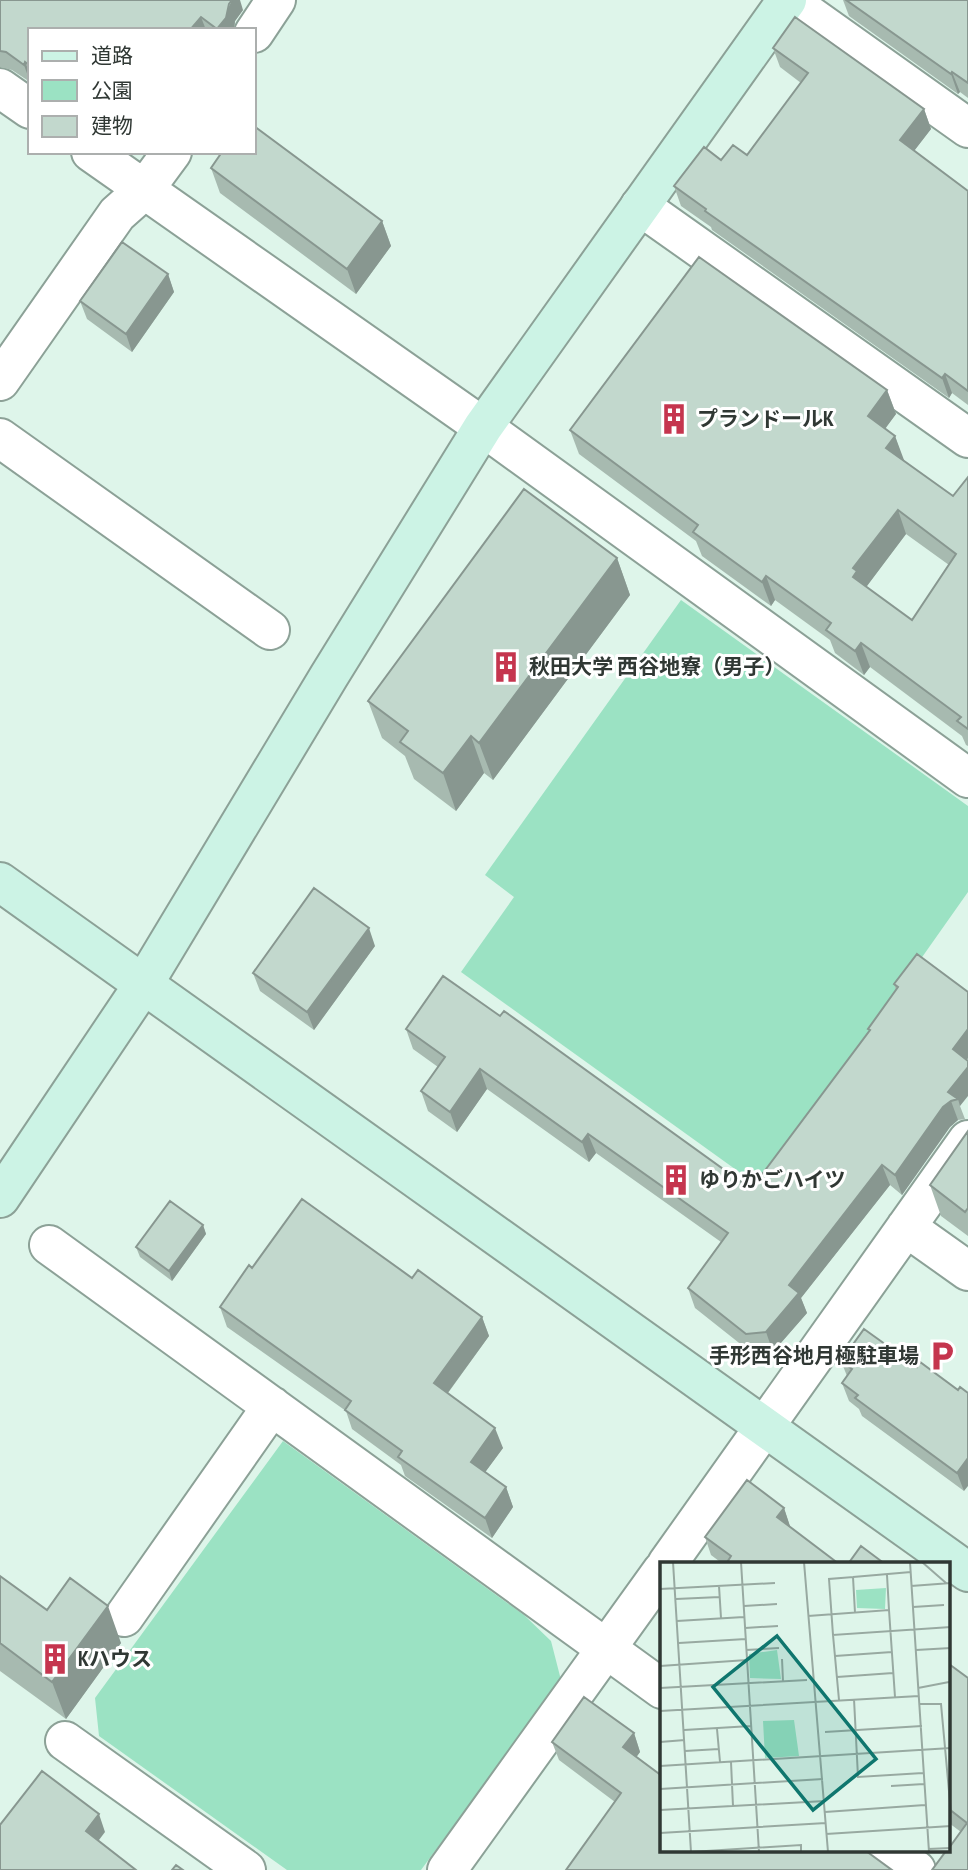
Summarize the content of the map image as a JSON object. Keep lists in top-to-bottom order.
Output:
{
  "places": {
    "building": [
      "プランドールK",
      "秋田大学 西谷地寮（男子）",
      "ゆりかごハイツ",
      "Kハウス"
    ],
    "parking": ["手形西谷地月極駐車場"]
  },
  "legend": ["道路", "公園", "建物"]
}
